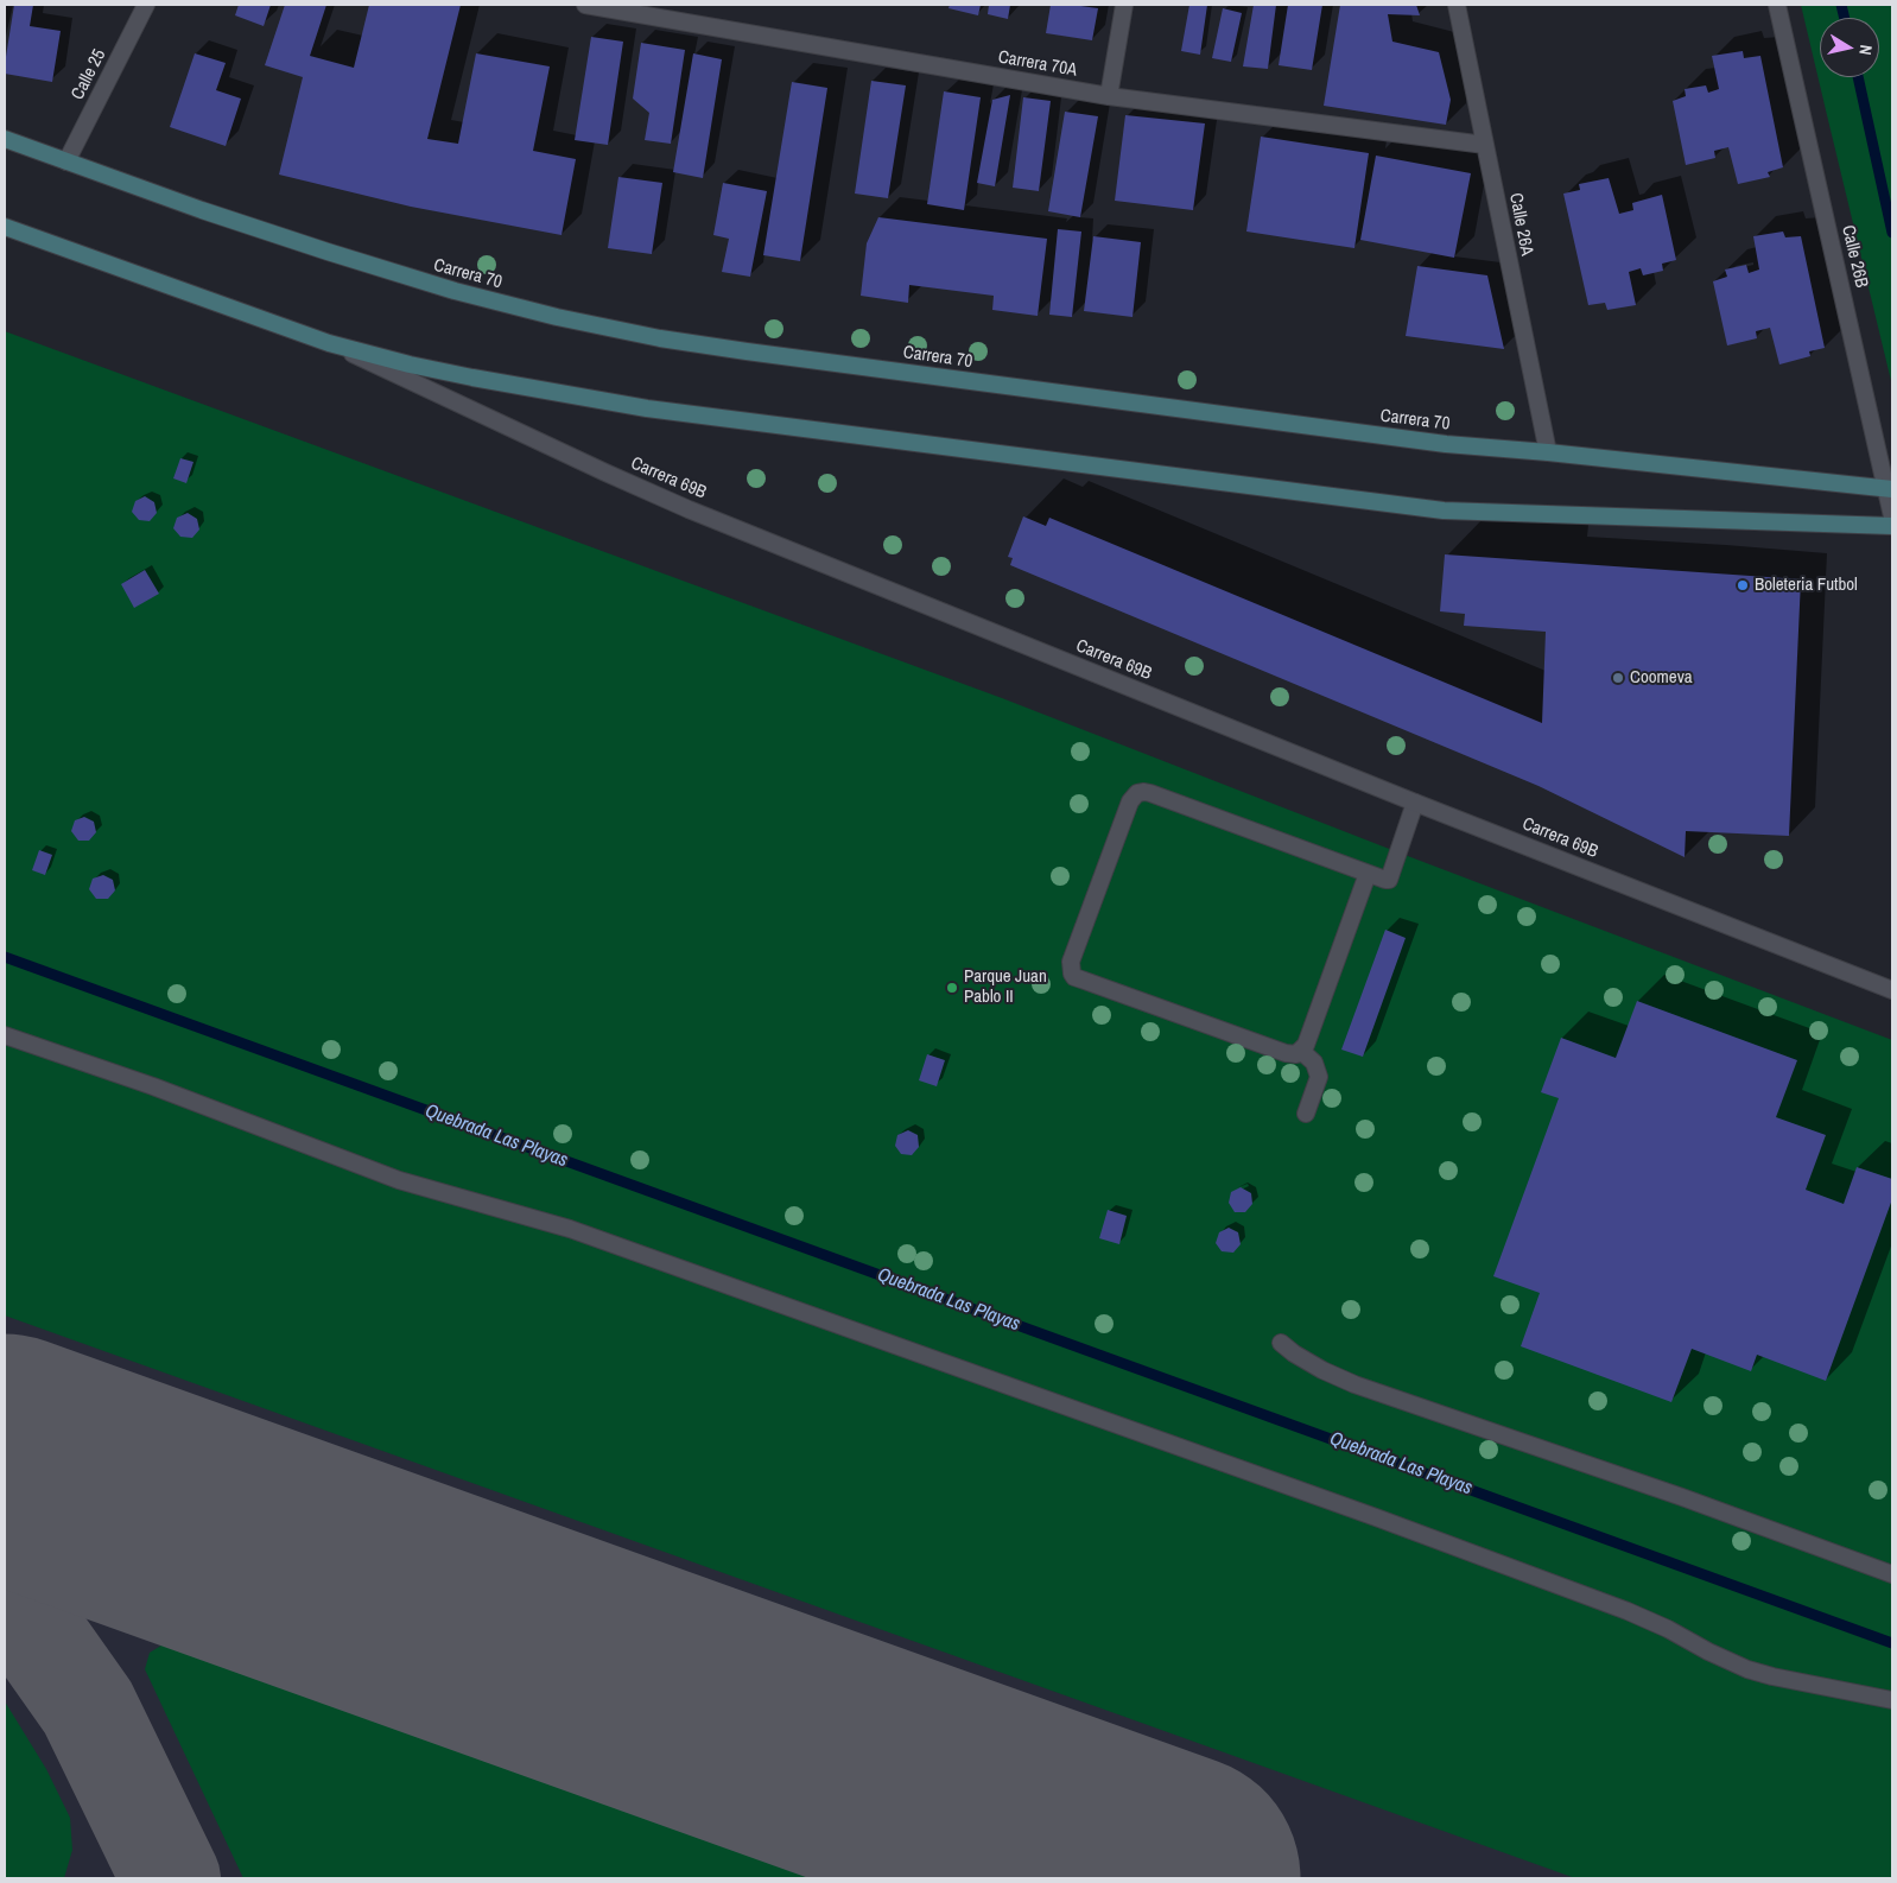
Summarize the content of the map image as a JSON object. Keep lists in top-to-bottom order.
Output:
{
  "streets": {
    "main road": ["Carrera 70"],
    "street": [
      "Carrera 70A",
      "Calle 25",
      "Calle 26A",
      "Calle 26B",
      "Carrera 69B"
    ]
  },
  "crossings": [
    ["Carrera 70A", "Calle 26A"],
    ["Calle 25", "Carrera 70"],
    ["Calle 26A", "Carrera 70"],
    ["Calle 26B", "Carrera 70"]
  ],
  "water": ["Quebrada Las Playas"],
  "places": ["Boleteria Futbol", "Coomeva", "Parque Juan Pablo II"],
  "north": "right"
}
